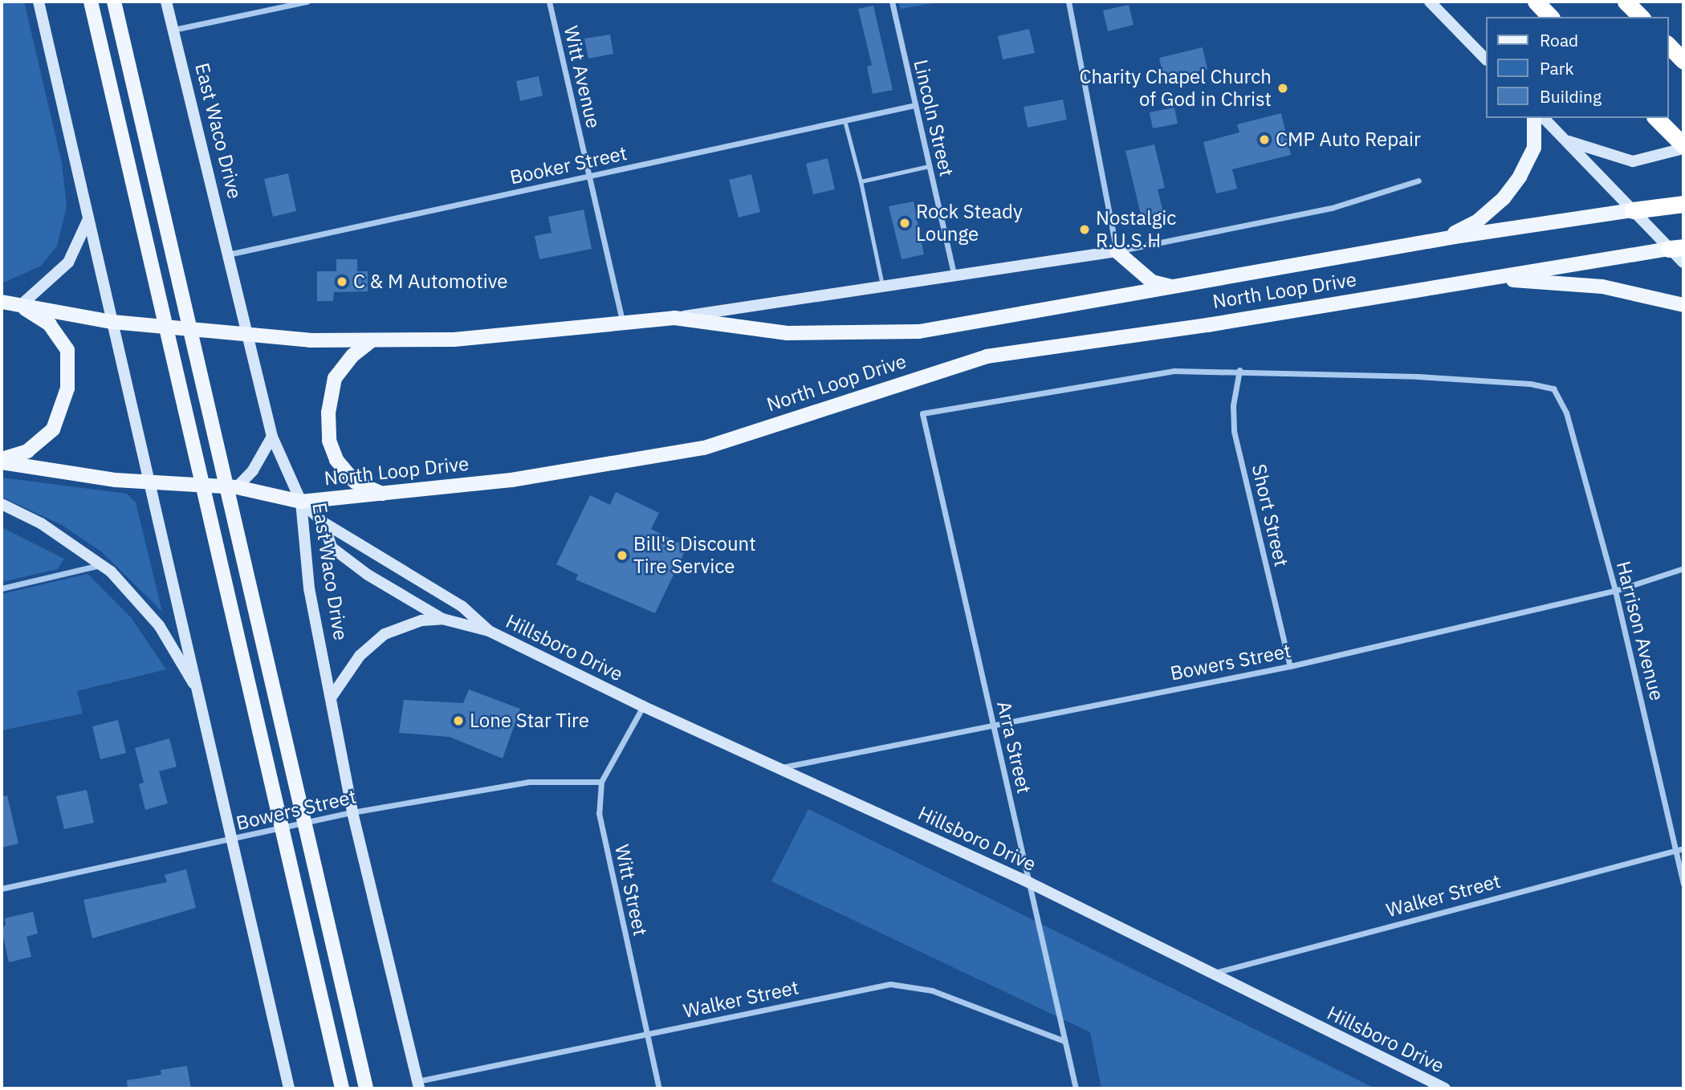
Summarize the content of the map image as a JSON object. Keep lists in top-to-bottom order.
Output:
{
  "streets": {
    "highway": ["North Loop Drive"],
    "main road": ["East Waco Drive", "Hillsboro Drive"],
    "street": [
      "Witt Avenue",
      "Lincoln Street",
      "Booker Street",
      "Short Street",
      "Harrison Avenue",
      "Bowers Street",
      "Arra Street",
      "Witt Street",
      "Walker Street"
    ]
  },
  "crossings": [
    ["Witt Avenue", "Booker Street"],
    ["Witt Avenue", "North Loop Drive"],
    ["Lincoln Street", "Booker Street"],
    ["Lincoln Street", "North Loop Drive"],
    ["East Waco Drive", "Booker Street"],
    ["East Waco Drive", "North Loop Drive"],
    ["East Waco Drive", "Hillsboro Drive"],
    ["East Waco Drive", "Bowers Street"],
    ["East Waco Drive", "Walker Street"],
    ["North Loop Drive", "Hillsboro Drive"],
    ["Short Street", "Harrison Avenue"],
    ["Short Street", "Bowers Street"],
    ["Short Street", "Arra Street"],
    ["Harrison Avenue", "Bowers Street"],
    ["Harrison Avenue", "Arra Street"],
    ["Harrison Avenue", "Walker Street"],
    ["Hillsboro Drive", "Bowers Street"],
    ["Hillsboro Drive", "Arra Street"],
    ["Hillsboro Drive", "Witt Street"],
    ["Hillsboro Drive", "Walker Street"],
    ["Bowers Street", "Arra Street"],
    ["Bowers Street", "Witt Street"],
    ["Arra Street", "Walker Street"],
    ["Witt Street", "Walker Street"]
  ],
  "places": [
    "Charity Chapel Church of God in Christ",
    "CMP Auto Repair",
    "Rock Steady Lounge",
    "Nostalgic R.U.S.H",
    "C & M Automotive",
    "Bill's Discount Tire Service",
    "Lone Star Tire"
  ],
  "legend": ["Road", "Park", "Building"]
}
